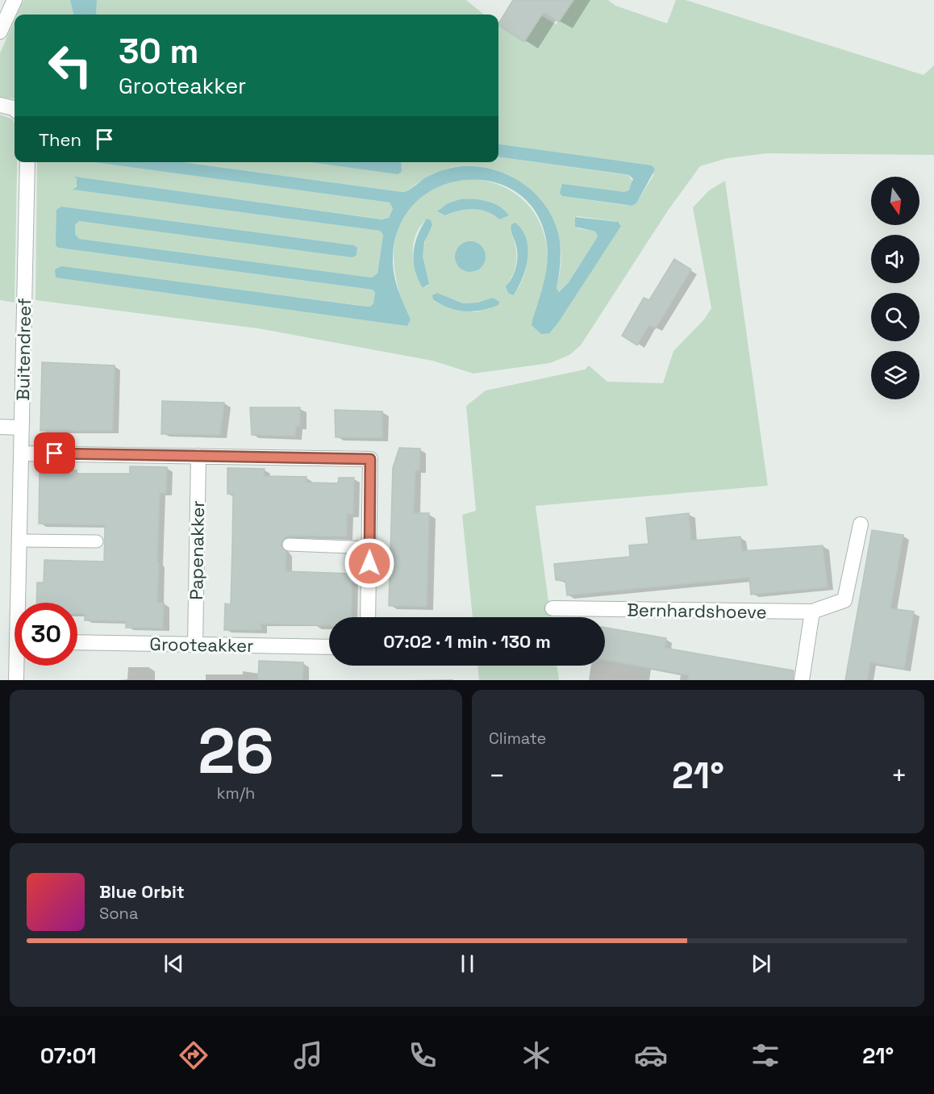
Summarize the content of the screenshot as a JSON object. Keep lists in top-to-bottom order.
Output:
{
  "streets": {
    "street": [
      "Buitendreef",
      "Papenakker",
      "Bernhardshoeve",
      "Grooteakker"
    ]
  },
  "crossings": [
    ["Papenakker", "Grooteakker"]
  ],
  "north": "bottom",
  "page": {
    "turn": ["30 m", "Grooteakker"],
    "then": "Then",
    "limit": "30",
    "trip": "07:02 · 1 min · 130 m",
    "tile": [
      ["26", "km/h"],
      "Climate"
    ],
    "heat": ["−", "21°", "+"],
    "song": ["Blue Orbit", "Sona"],
    "tabs": ["07:01", "21°"]
  }
}
